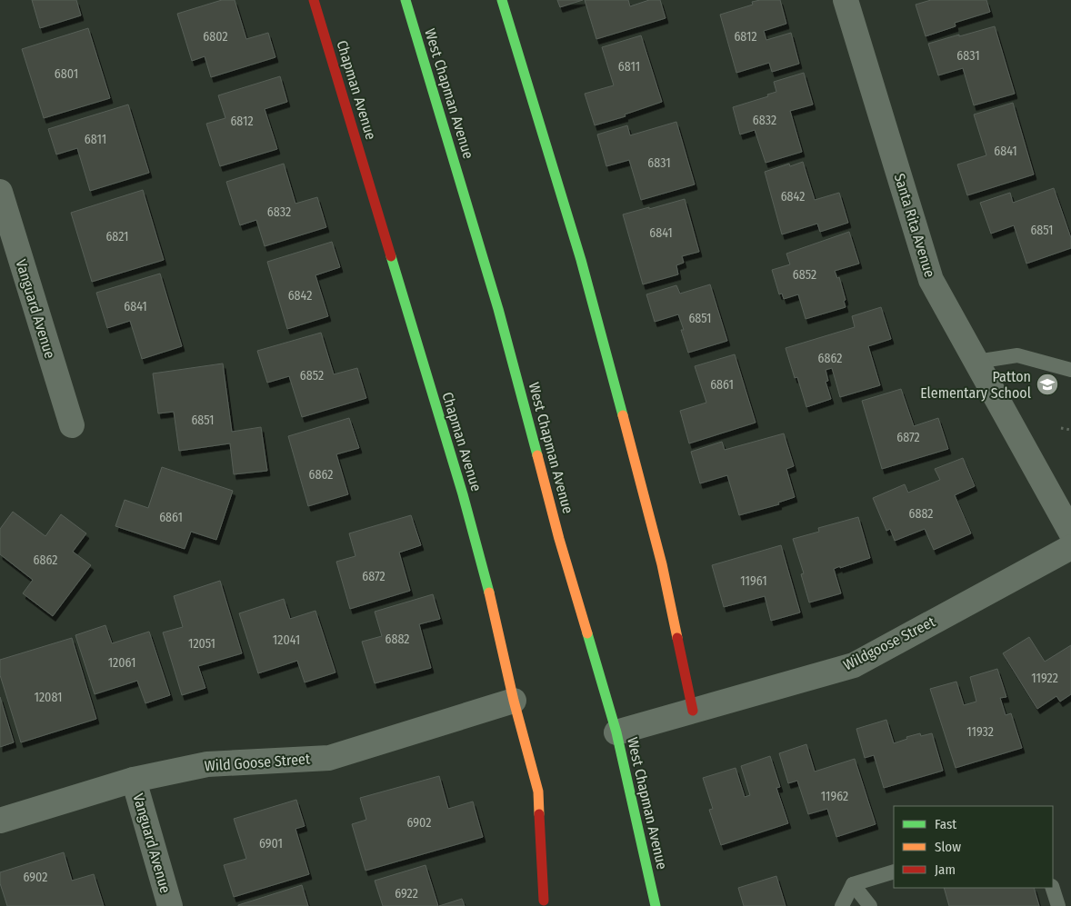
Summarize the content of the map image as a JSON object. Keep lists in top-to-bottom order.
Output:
{
  "streets": {
    "street": [
      "Chapman Avenue",
      "West Chapman Avenue",
      "Santa Rita Avenue",
      "Vanguard Avenue",
      "Wildgoose Street",
      "Wild Goose Street"
    ]
  },
  "crossings": [
    ["Chapman Avenue", "Wild Goose Street"],
    ["West Chapman Avenue", "Wildgoose Street"],
    ["Vanguard Avenue", "Wild Goose Street"]
  ],
  "places": {
    "school or university": ["Patton Elementary School"]
  },
  "house_numbers": [
    "6802",
    "6812",
    "6831",
    "6811",
    "6801",
    "6832",
    "6812",
    "6811",
    "6841",
    "6831",
    "6842",
    "6832",
    "6851",
    "6841",
    "6821",
    "6852",
    "6842",
    "6841",
    "6851",
    "6862",
    "6852",
    "6861",
    "6851",
    "6872",
    "6862",
    "6882",
    "6861",
    "6862",
    "6872",
    "11961",
    "6882",
    "12041",
    "12051",
    "12061",
    "11922",
    "12081",
    "11932",
    "11962",
    "6902",
    "6901",
    "6902",
    "6922"
  ],
  "legend": ["Fast", "Slow", "Jam"]
}
